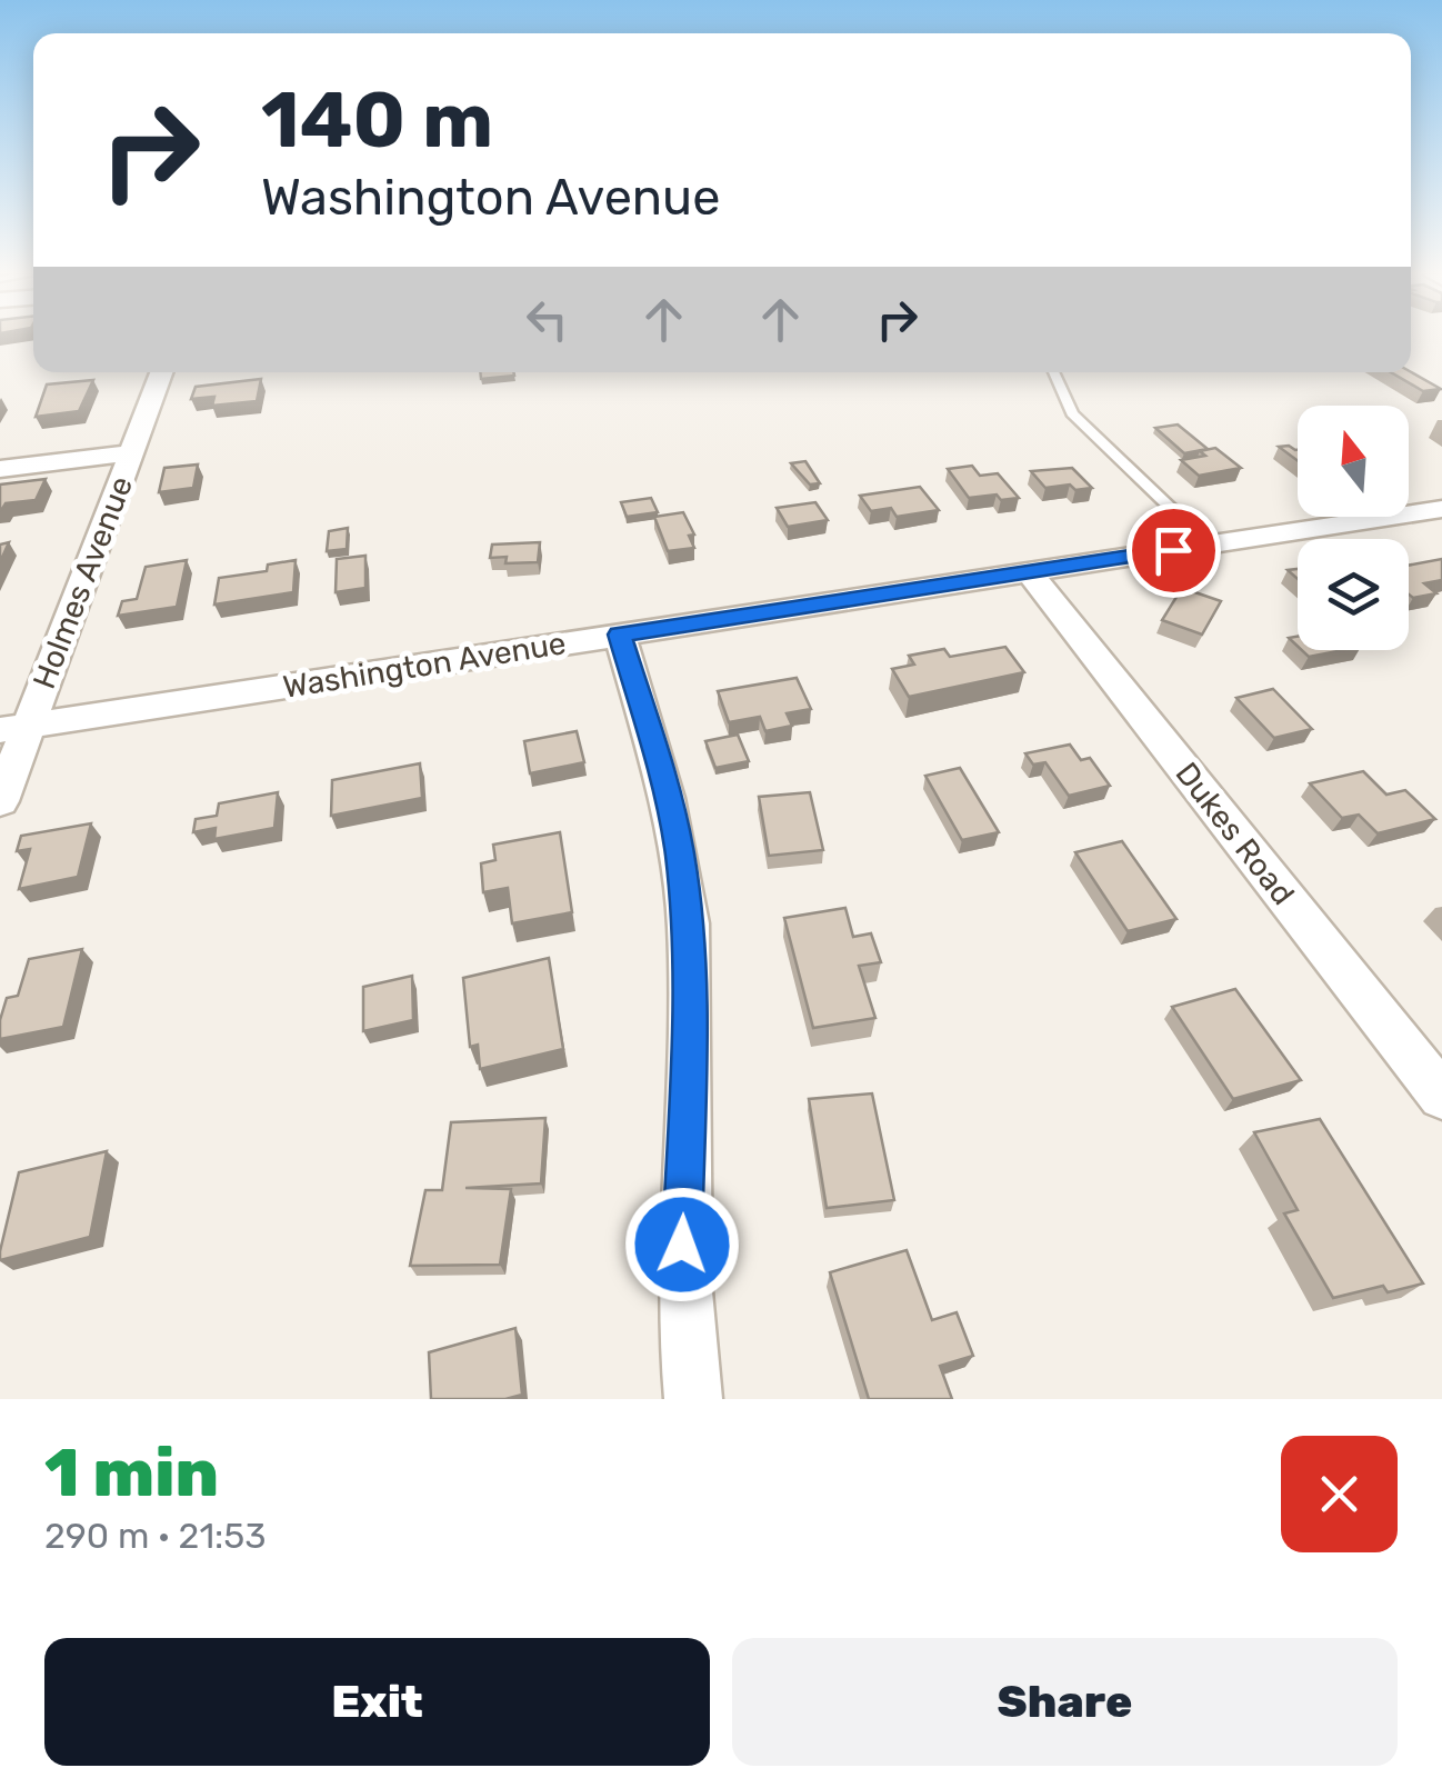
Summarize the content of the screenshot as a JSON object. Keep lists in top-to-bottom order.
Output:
{
  "streets": {
    "street": ["Holmes Avenue", "Washington Avenue", "Dukes Road"]
  },
  "crossings": [
    ["Holmes Avenue", "Washington Avenue"],
    ["Washington Avenue", "Dukes Road"]
  ],
  "north": "top",
  "page": {
    "turn": ["140 m", "Washington Avenue"],
    "heading": ["1 min", "290 m · 21:53"],
    "buttons": ["Exit", "Share"]
  }
}
